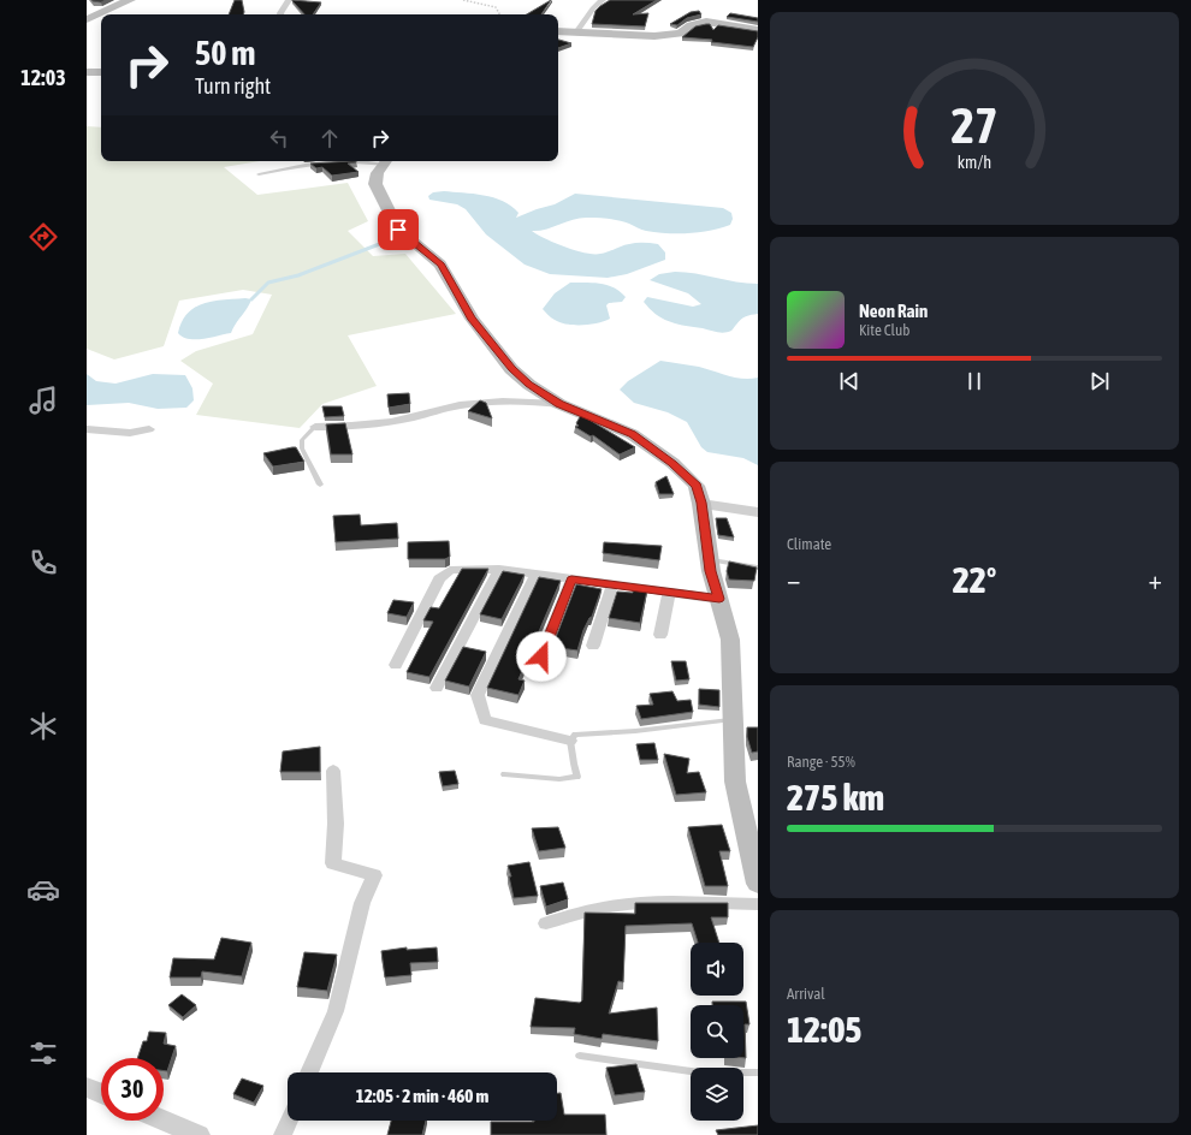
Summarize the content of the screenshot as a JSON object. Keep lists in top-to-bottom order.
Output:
{
  "page": {
    "tabs": "12:03",
    "turn": ["50 m", "Turn right"],
    "song": ["Neon Rain", "Kite Club"],
    "tile": [
      "Climate",
      ["Range · 55%", "275 km"],
      ["Arrival", "12:05"]
    ],
    "heat": ["−", "22°", "+"],
    "limit": "30",
    "trip": "12:05 · 2 min · 460 m",
    "gauge": ["27", "km/h"]
  }
}
